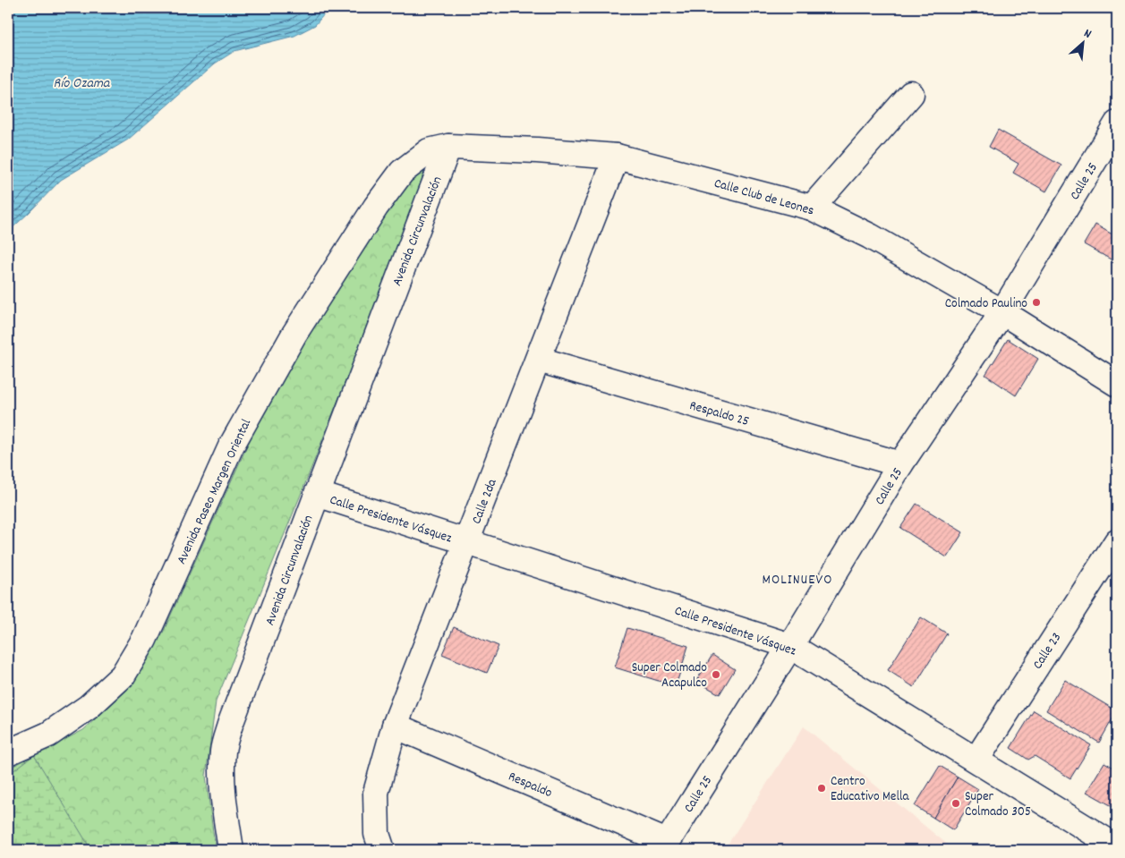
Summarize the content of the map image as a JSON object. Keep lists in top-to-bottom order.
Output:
{
  "streets": {
    "street": [
      "Calle 25",
      "Calle Club de Leones",
      "Avenida Circunvalación",
      "Respaldo 25",
      "Avenida Paseo Margen Oriental",
      "Calle 2da",
      "Calle Presidente Vásquez",
      "Calle 23",
      "Respaldo"
    ]
  },
  "crossings": [
    ["Calle 25", "Calle Club de Leones"],
    ["Calle 25", "Respaldo 25"],
    ["Calle 25", "Calle Presidente Vásquez"],
    ["Calle 25", "Respaldo"],
    ["Calle Club de Leones", "Avenida Circunvalación"],
    ["Calle Club de Leones", "Avenida Paseo Margen Oriental"],
    ["Calle Club de Leones", "Calle 2da"],
    ["Avenida Circunvalación", "Avenida Paseo Margen Oriental"],
    ["Avenida Circunvalación", "Calle Presidente Vásquez"],
    ["Respaldo 25", "Calle 2da"],
    ["Calle 2da", "Calle Presidente Vásquez"],
    ["Calle 2da", "Respaldo"],
    ["Calle Presidente Vásquez", "Calle 23"]
  ],
  "districts": ["MOLINUEVO"],
  "water": ["Río Ozama"],
  "places": [
    "Colmado Paulino",
    "Super Colmado Acapulco",
    "Centro Educativo Mella",
    "Super Colmado 305"
  ],
  "north": "top right"
}
